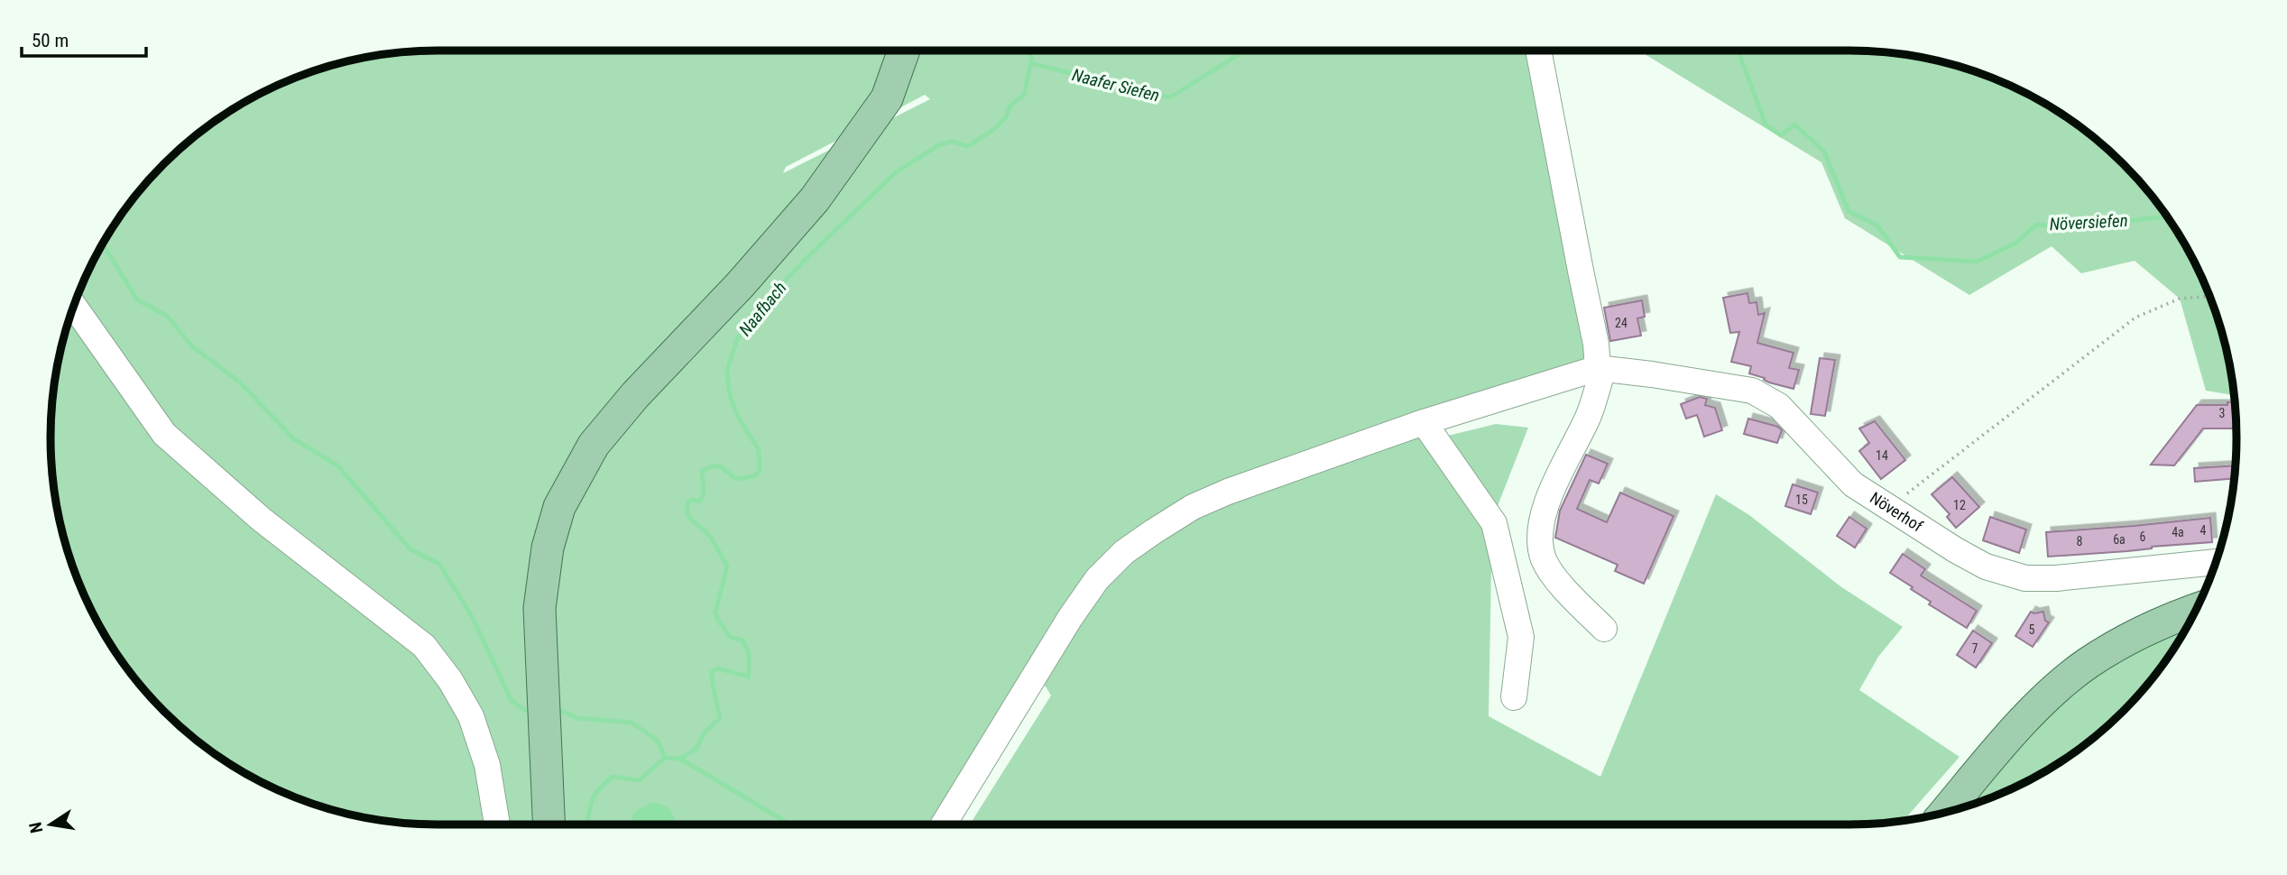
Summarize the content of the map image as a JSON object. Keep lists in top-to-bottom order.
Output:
{
  "streets": {
    "street": ["Növerhof"]
  },
  "water": ["Naafer Siefen", "Növersiefen", "Naafbach"],
  "house_numbers": [
    "24",
    "3",
    "14",
    "15",
    "12",
    "4",
    "4a",
    "6",
    "6a",
    "8",
    "5",
    "7"
  ],
  "scale_bar": "50 m",
  "north": "left"
}
